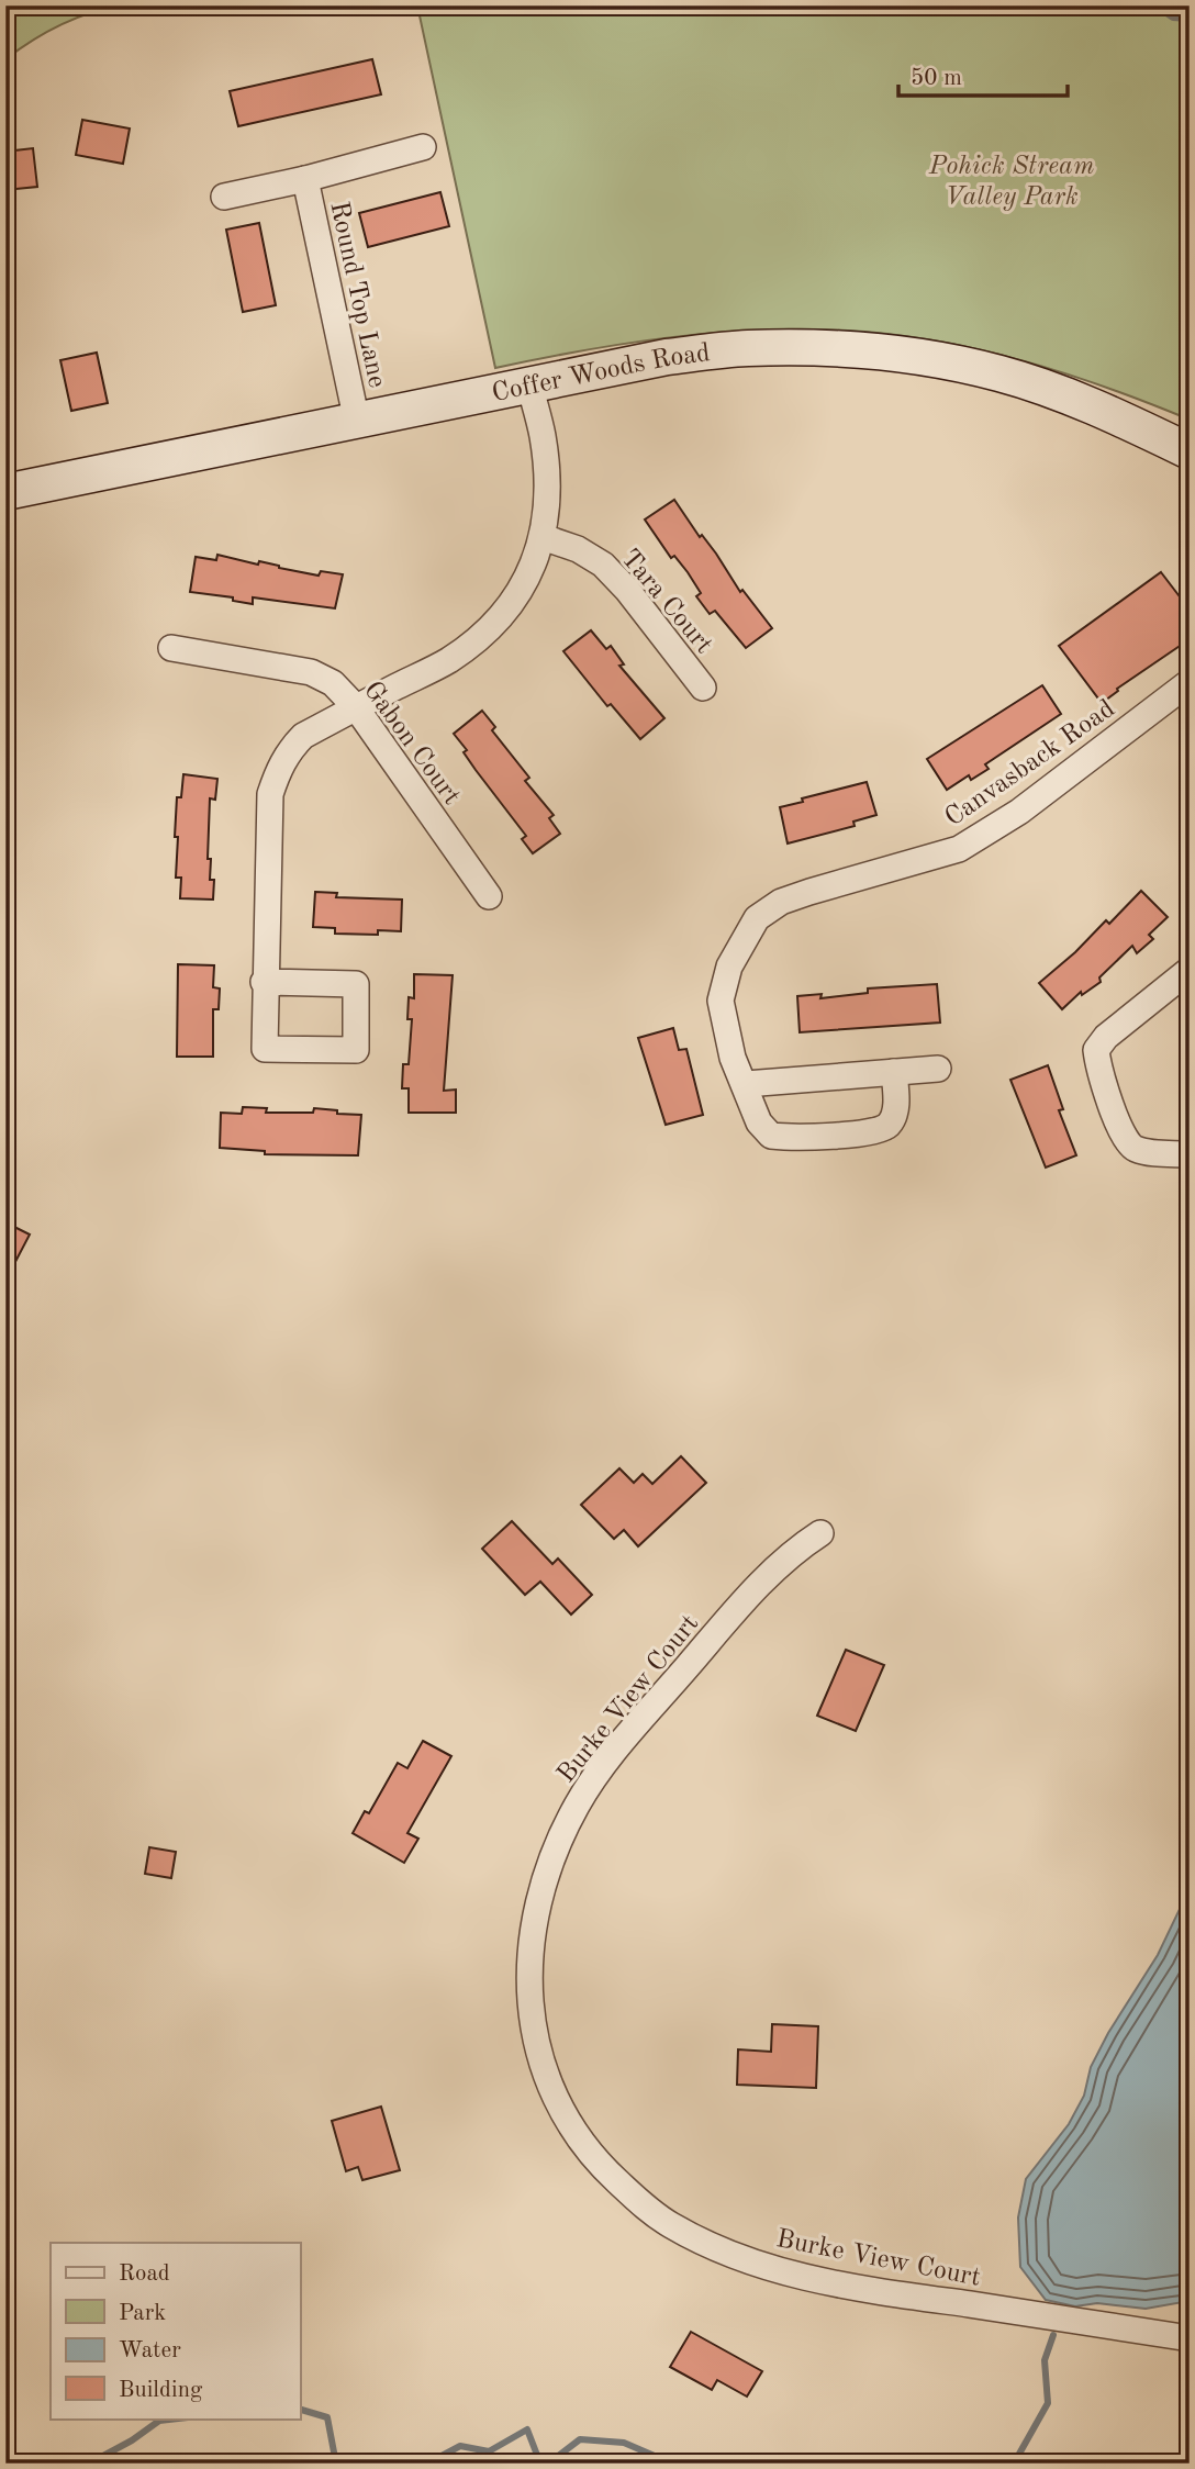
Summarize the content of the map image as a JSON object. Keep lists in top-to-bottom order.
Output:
{
  "streets": {
    "street": [
      "Round Top Lane",
      "Coffer Woods Road",
      "Tara Court",
      "Gabon Court",
      "Canvasback Road",
      "Burke View Court"
    ]
  },
  "crossings": [
    ["Round Top Lane", "Coffer Woods Road"]
  ],
  "parks": ["Pohick Stream Valley Park"],
  "legend": [
    "Road",
    "Park",
    "Water",
    "Building"
  ],
  "scale_bar": "50 m"
}
